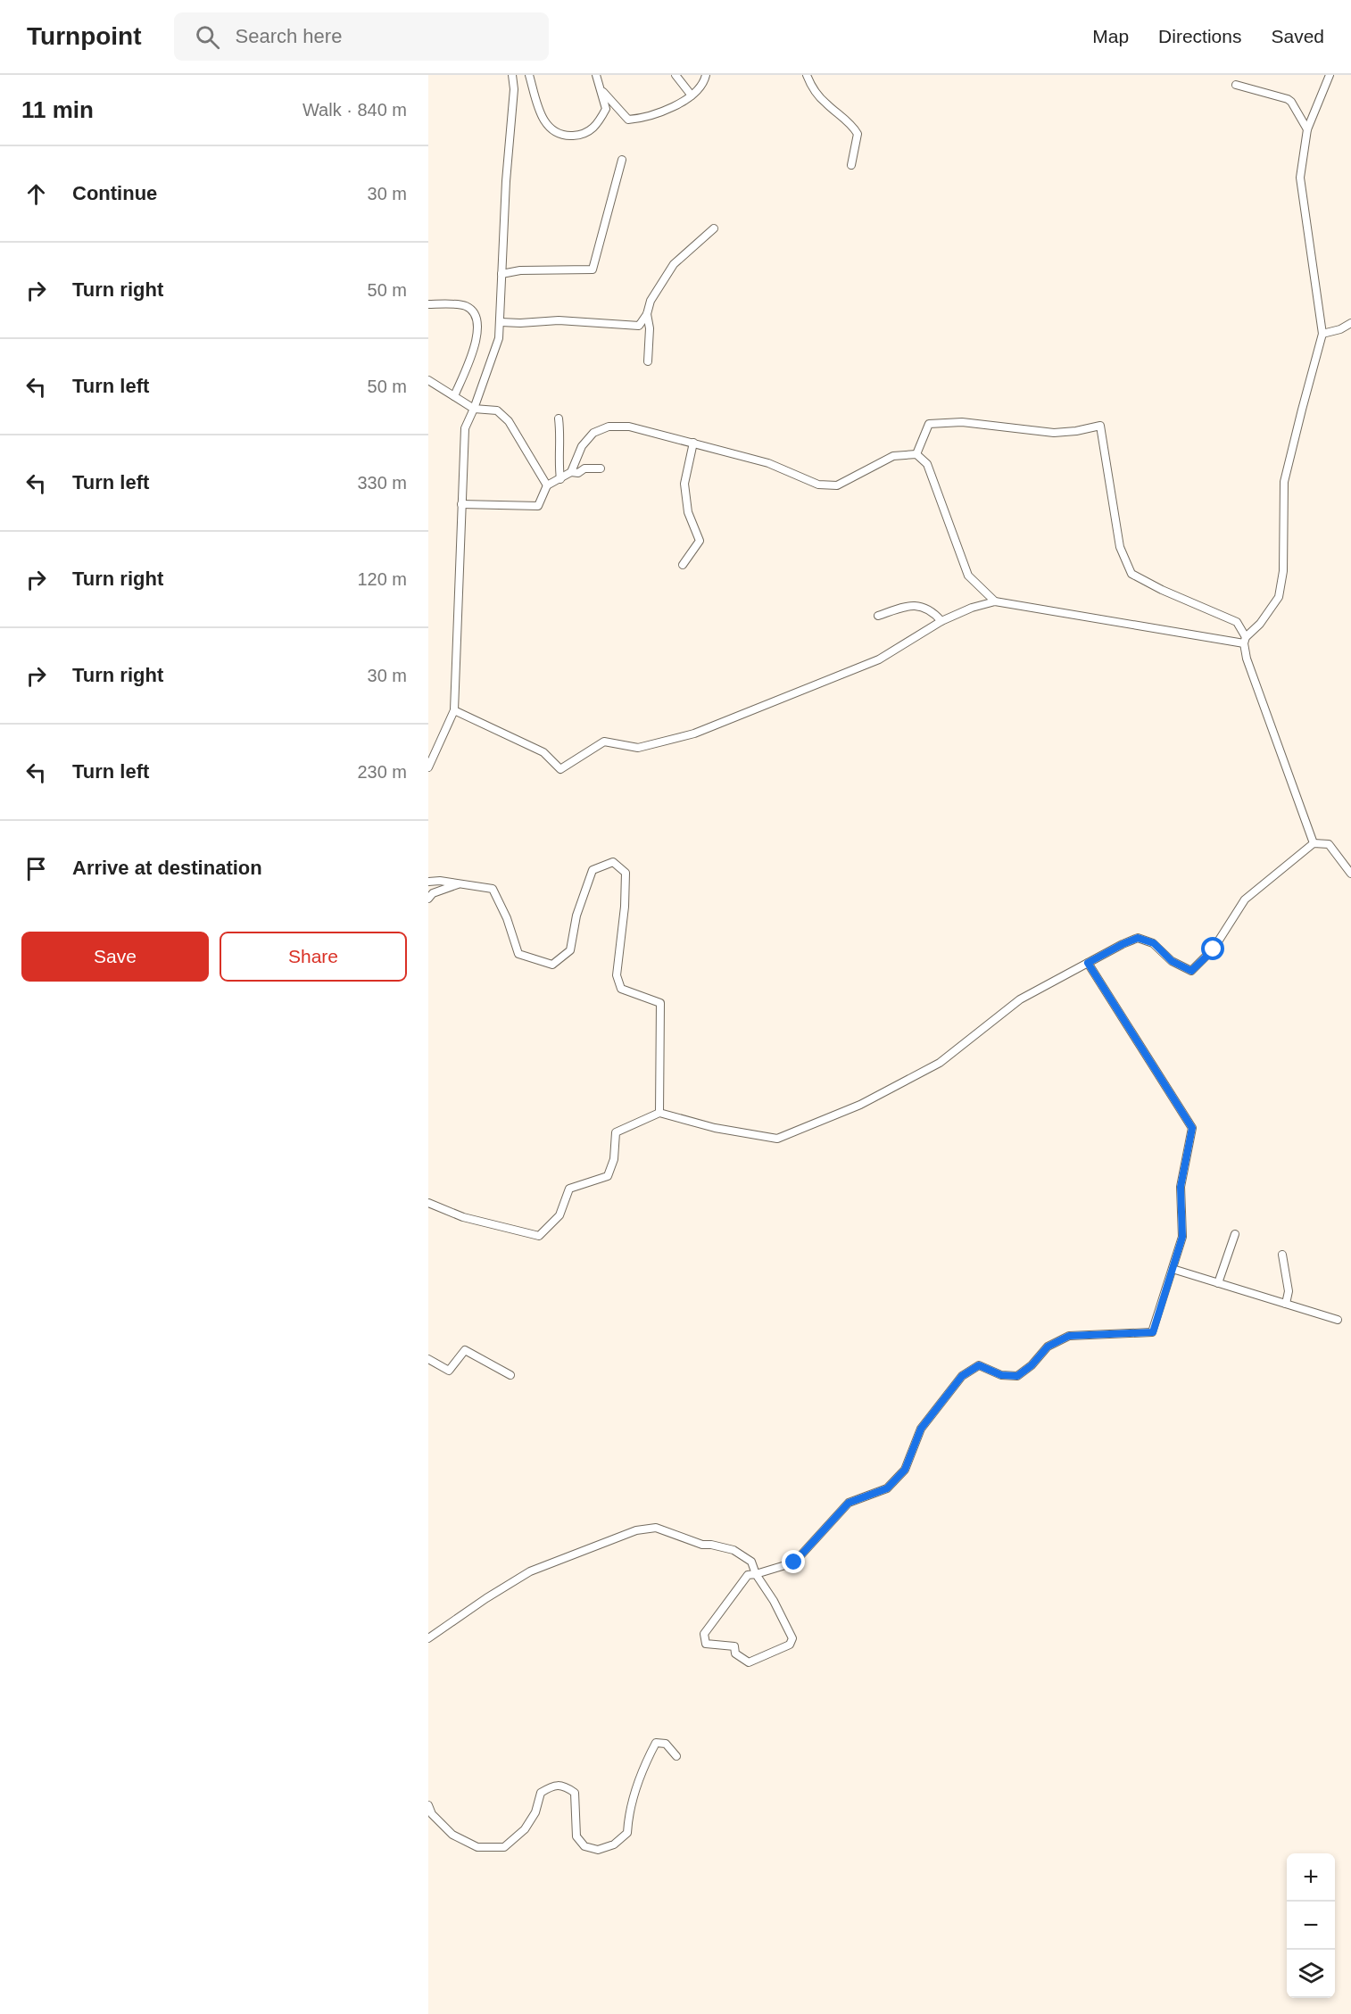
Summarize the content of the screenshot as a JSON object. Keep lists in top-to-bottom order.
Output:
{
  "page": {
    "header": "Turnpoint",
    "search": "Search here",
    "nav": ["Map", "Directions", "Saved"],
    "heading": ["11 min", "Walk · 840 m"],
    "list": [
      ["Continue", "30 m"],
      ["Turn right", "50 m"],
      ["Turn left", "50 m"],
      ["Turn left", "330 m"],
      ["Turn right", "120 m"],
      ["Turn right", "30 m"],
      ["Turn left", "230 m"],
      "Arrive at destination"
    ],
    "buttons": ["Save", "Share"],
    "map_buttons": ["+", "−"]
  }
}
